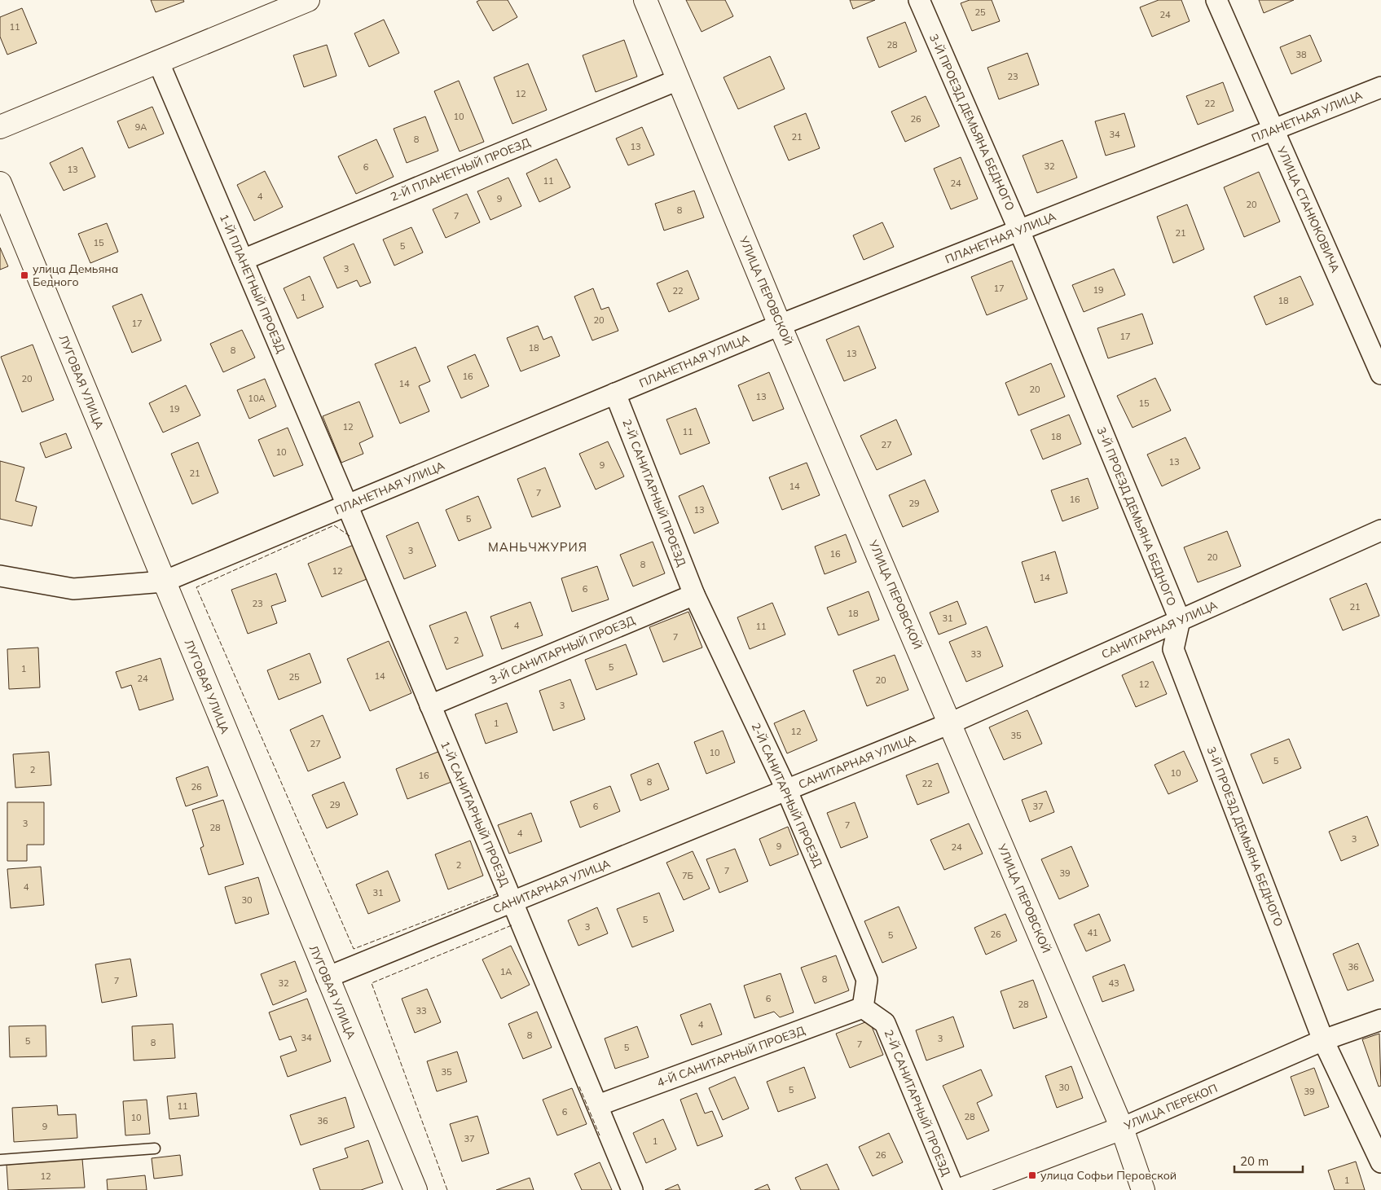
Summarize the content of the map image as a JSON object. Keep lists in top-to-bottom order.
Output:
{
  "streets": {
    "main road": ["УЛИЦА ПЕРОВСКОЙ", "ЛУГОВАЯ УЛИЦА", "УЛИЦА ПЕРЕКОП"],
    "street": [
      "ПЛАНЕТНАЯ УЛИЦА",
      "3-Й ПРОЕЗД ДЕМЬЯНА БЕДНОГО",
      "2-Й ПЛАНЕТНЫЙ ПРОЕЗД",
      "УЛИЦА СТАНЮКОВИЧА",
      "1-Й ПЛАНЕТНЫЙ ПРОЕЗД",
      "2-Й САНИТАРНЫЙ ПРОЕЗД",
      "САНИТАРНАЯ УЛИЦА",
      "3-Й САНИТАРНЫЙ ПРОЕЗД",
      "1-Й САНИТАРНЫЙ ПРОЕЗД",
      "4-Й САНИТАРНЫЙ ПРОЕЗД"
    ]
  },
  "crossings": [
    ["ПЛАНЕТНАЯ УЛИЦА", "3-Й ПРОЕЗД ДЕМЬЯНА БЕДНОГО"],
    ["ПЛАНЕТНАЯ УЛИЦА", "УЛИЦА СТАНЮКОВИЧА"],
    ["ПЛАНЕТНАЯ УЛИЦА", "1-Й ПЛАНЕТНЫЙ ПРОЕЗД"],
    ["ПЛАНЕТНАЯ УЛИЦА", "УЛИЦА ПЕРОВСКОЙ"],
    ["ПЛАНЕТНАЯ УЛИЦА", "ЛУГОВАЯ УЛИЦА"],
    ["ПЛАНЕТНАЯ УЛИЦА", "2-Й САНИТАРНЫЙ ПРОЕЗД"],
    ["ПЛАНЕТНАЯ УЛИЦА", "1-Й САНИТАРНЫЙ ПРОЕЗД"],
    ["3-Й ПРОЕЗД ДЕМЬЯНА БЕДНОГО", "САНИТАРНАЯ УЛИЦА"],
    ["3-Й ПРОЕЗД ДЕМЬЯНА БЕДНОГО", "УЛИЦА ПЕРЕКОП"],
    ["2-Й ПЛАНЕТНЫЙ ПРОЕЗД", "1-Й ПЛАНЕТНЫЙ ПРОЕЗД"],
    ["2-Й ПЛАНЕТНЫЙ ПРОЕЗД", "УЛИЦА ПЕРОВСКОЙ"],
    ["1-Й ПЛАНЕТНЫЙ ПРОЕЗД", "1-Й САНИТАРНЫЙ ПРОЕЗД"],
    ["УЛИЦА ПЕРОВСКОЙ", "САНИТАРНАЯ УЛИЦА"],
    ["УЛИЦА ПЕРОВСКОЙ", "УЛИЦА ПЕРЕКОП"],
    ["ЛУГОВАЯ УЛИЦА", "САНИТАРНАЯ УЛИЦА"],
    ["2-Й САНИТАРНЫЙ ПРОЕЗД", "САНИТАРНАЯ УЛИЦА"],
    ["2-Й САНИТАРНЫЙ ПРОЕЗД", "3-Й САНИТАРНЫЙ ПРОЕЗД"],
    ["2-Й САНИТАРНЫЙ ПРОЕЗД", "4-Й САНИТАРНЫЙ ПРОЕЗД"],
    ["САНИТАРНАЯ УЛИЦА", "1-Й САНИТАРНЫЙ ПРОЕЗД"],
    ["3-Й САНИТАРНЫЙ ПРОЕЗД", "1-Й САНИТАРНЫЙ ПРОЕЗД"],
    ["1-Й САНИТАРНЫЙ ПРОЕЗД", "4-Й САНИТАРНЫЙ ПРОЕЗД"]
  ],
  "districts": ["МАНЬЧЖУРИЯ"],
  "places": {
    "transit": ["улица Демьяна Бедного", "улица Софьи Перовской"]
  },
  "house_numbers": [
    "25",
    "24",
    "11",
    "28",
    "38",
    "23",
    "12",
    "22",
    "10",
    "26",
    "9А",
    "34",
    "21",
    "8",
    "13",
    "32",
    "6",
    "13",
    "11",
    "24",
    "4",
    "9",
    "20",
    "8",
    "7",
    "21",
    "15",
    "5",
    "3",
    "17",
    "19",
    "22",
    "1",
    "18",
    "20",
    "17",
    "17",
    "18",
    "8",
    "13",
    "16",
    "20",
    "14",
    "20",
    "13",
    "10А",
    "15",
    "19",
    "12",
    "11",
    "18",
    "27",
    "10",
    "13",
    "9",
    "21",
    "14",
    "7",
    "16",
    "29",
    "13",
    "5",
    "3",
    "16",
    "20",
    "8",
    "12",
    "14",
    "6",
    "23",
    "21",
    "18",
    "31",
    "4",
    "11",
    "7",
    "2",
    "33",
    "5",
    "1",
    "14",
    "25",
    "24",
    "20",
    "12",
    "3",
    "1",
    "12",
    "35",
    "27",
    "10",
    "5",
    "2",
    "10",
    "16",
    "8",
    "22",
    "26",
    "29",
    "6",
    "37",
    "3",
    "7",
    "28",
    "4",
    "3",
    "9",
    "24",
    "2",
    "7",
    "39",
    "7Б",
    "4",
    "31",
    "30",
    "5",
    "3",
    "41",
    "26",
    "5",
    "36",
    "1А",
    "8",
    "7",
    "32",
    "43",
    "6",
    "28",
    "33",
    "4",
    "8",
    "34",
    "3",
    "5",
    "8",
    "7",
    "5",
    "35",
    "30",
    "5",
    "39",
    "11",
    "6",
    "28",
    "10",
    "36",
    "9",
    "37",
    "1",
    "26",
    "12",
    "1"
  ],
  "scale_bar": "20 m"
}
